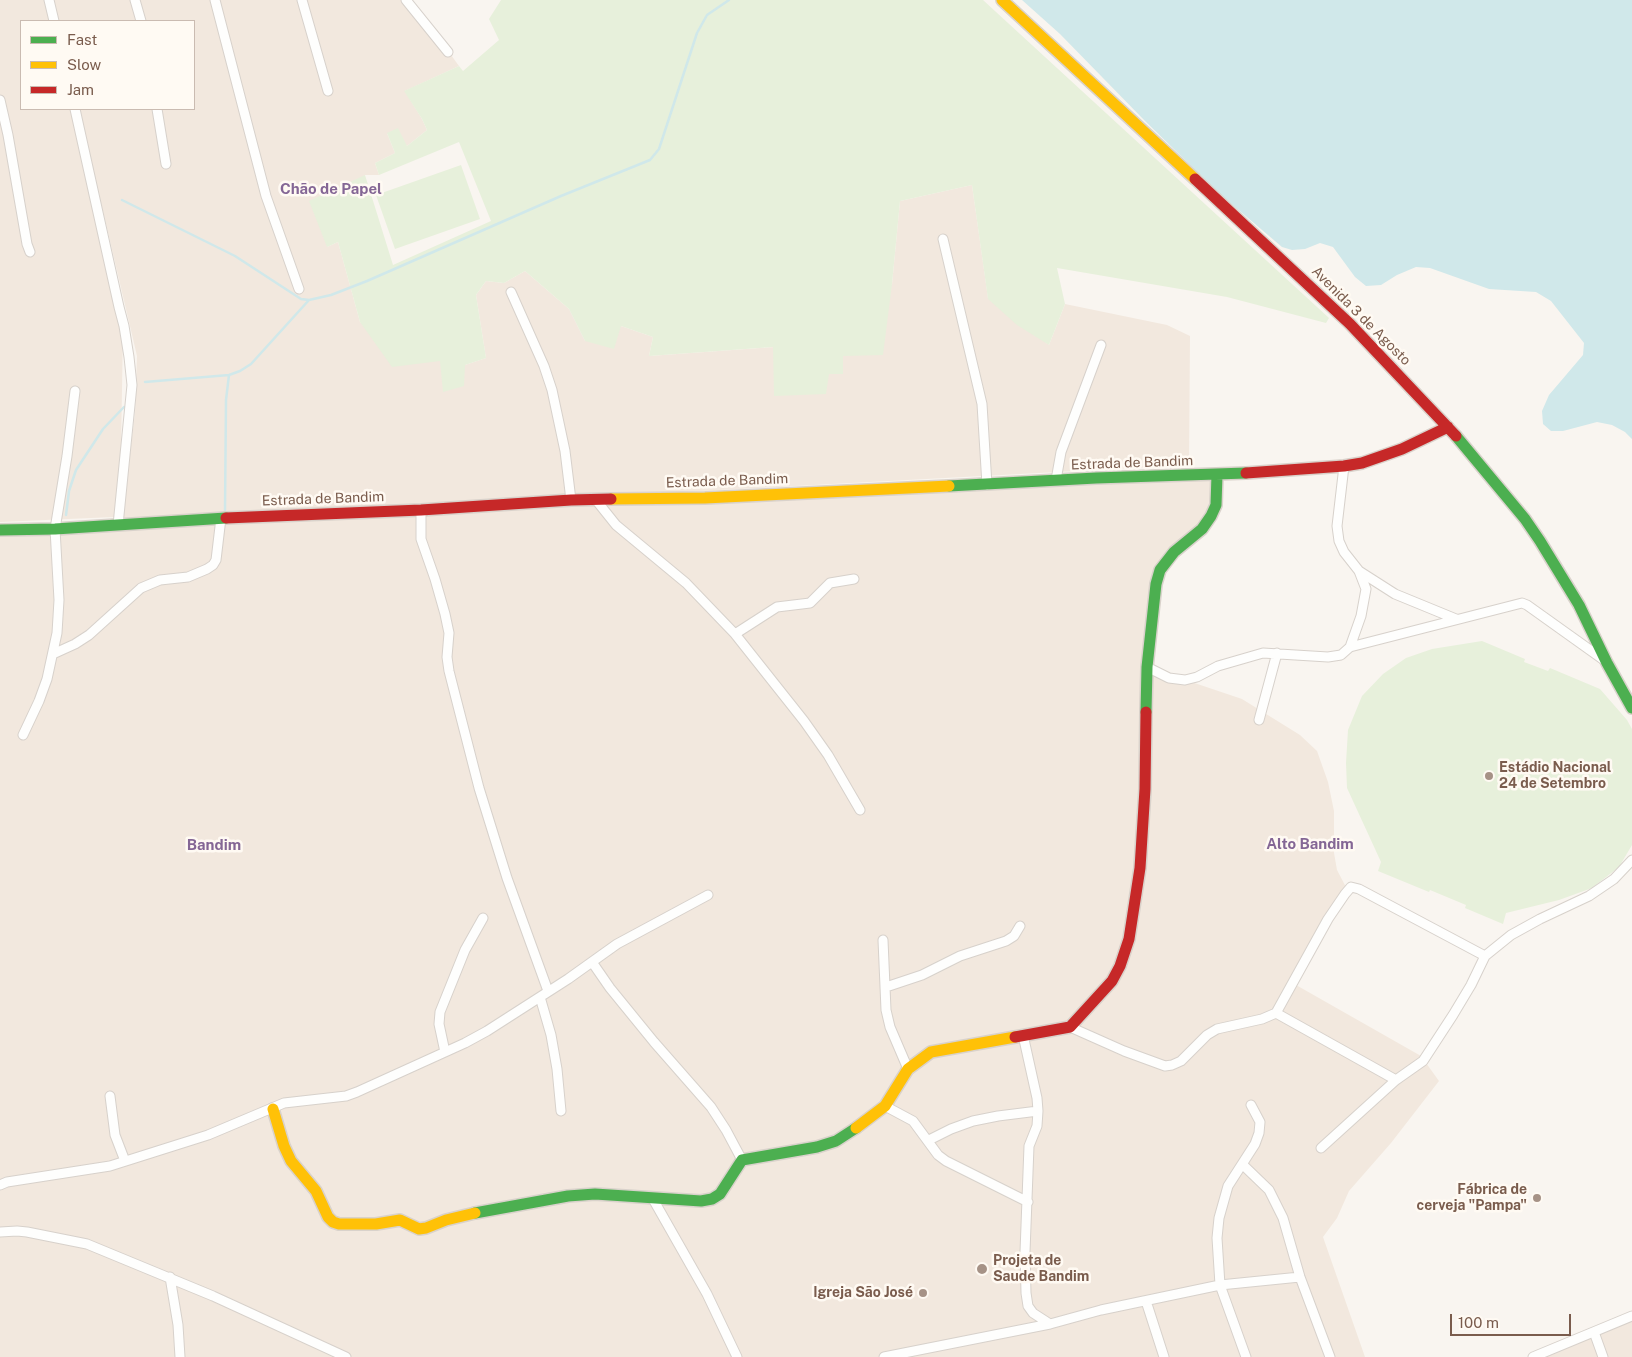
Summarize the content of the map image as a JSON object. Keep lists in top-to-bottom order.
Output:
{
  "streets": {
    "street": ["Avenida 3 de Agosto", "Estrada de Bandim"]
  },
  "crossings": [
    ["Avenida 3 de Agosto", "Estrada de Bandim"]
  ],
  "districts": ["Chão de Papel", "Alto Bandim", "Bandim"],
  "places": [
    "Estádio Nacional 24 de Setembro",
    "Fábrica de cerveja \"Pampa\"",
    "Projeta de Saude Bandim",
    "Igreja São José"
  ],
  "legend": ["Fast", "Slow", "Jam"],
  "scale_bar": "100 m"
}
